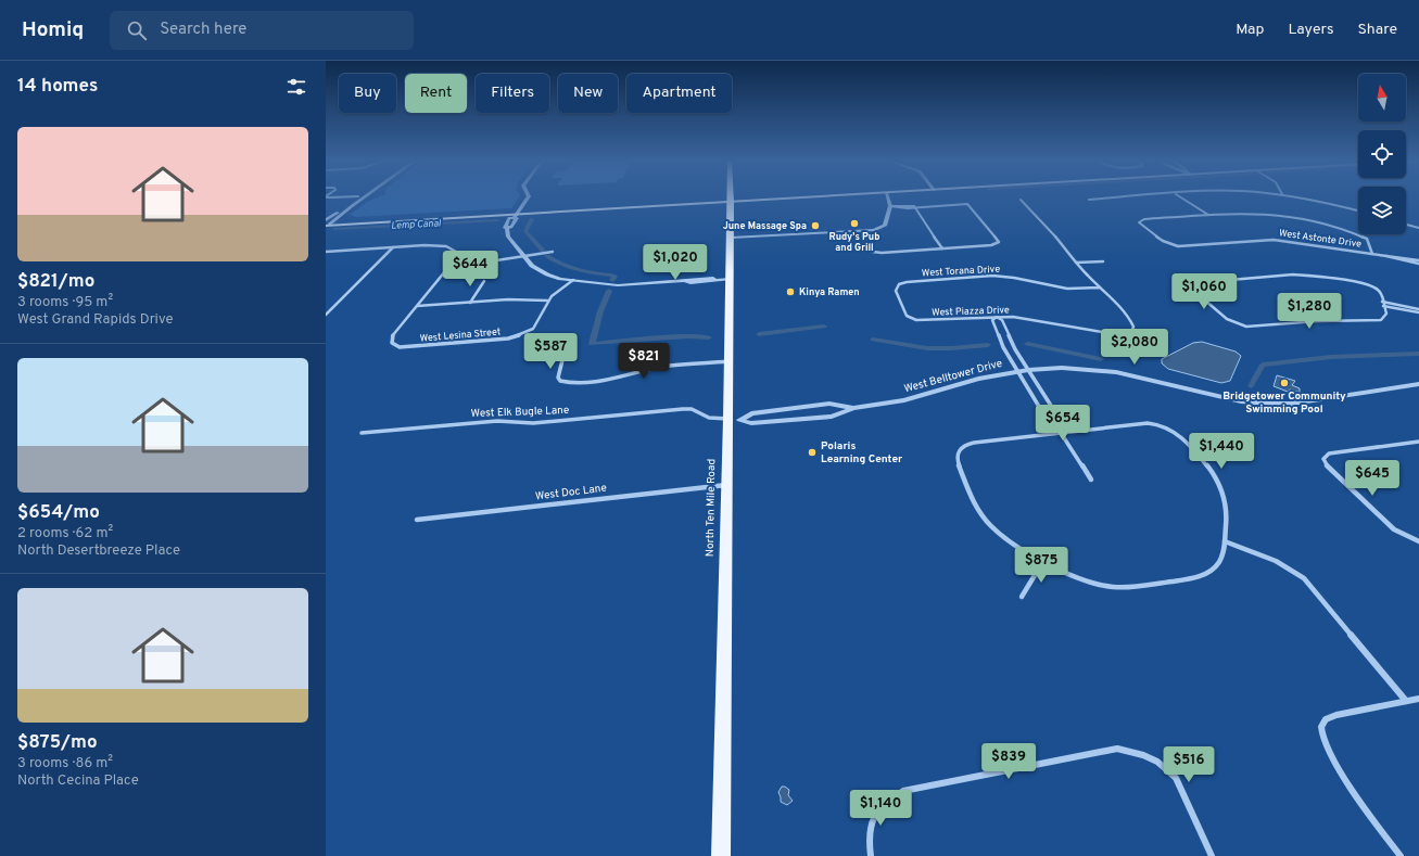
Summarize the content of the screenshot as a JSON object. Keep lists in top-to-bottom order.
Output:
{
  "streets": {
    "main road": ["North Ten Mile Road"],
    "street": [
      "West Astonte Drive",
      "West Torana Drive",
      "West Piazza Drive",
      "West Lesina Street",
      "West Belltower Drive",
      "West Elk Bugle Lane",
      "West Doc Lane"
    ]
  },
  "crossings": [
    ["West Torana Drive", "West Piazza Drive"],
    ["West Belltower Drive", "West Elk Bugle Lane"],
    ["West Belltower Drive", "North Ten Mile Road"],
    ["West Elk Bugle Lane", "North Ten Mile Road"],
    ["West Doc Lane", "North Ten Mile Road"]
  ],
  "water": ["Lemp Canal"],
  "places": [
    "Rudy's Pub and Grill",
    "June Massage Spa",
    "Kinya Ramen",
    "Bridgetower Community Swimming Pool",
    "Polaris Learning Center"
  ],
  "north": "top",
  "page": {
    "header": "Homiq",
    "search": "Search here",
    "nav": ["Map", "Layers", "Share"],
    "heading": "14 homes",
    "chip": [
      "Buy",
      "Rent",
      "Filters",
      "New",
      "Apartment"
    ],
    "list": [
      {
        "name": "$821/mo",
        "note": "3 rooms · 95 m² · West Grand Rapids Drive"
      },
      {
        "name": "$654/mo",
        "note": "2 rooms · 62 m² · North Desertbreeze Place"
      },
      {
        "name": "$875/mo",
        "note": "3 rooms · 86 m² · North Cecina Place"
      }
    ],
    "price": [
      "$1,020",
      "$644",
      "$1,060",
      "$1,280",
      "$2,080",
      "$587",
      "$821",
      "$654",
      "$1,440",
      "$645",
      "$875",
      "$839",
      "$516",
      "$1,140"
    ]
  }
}
